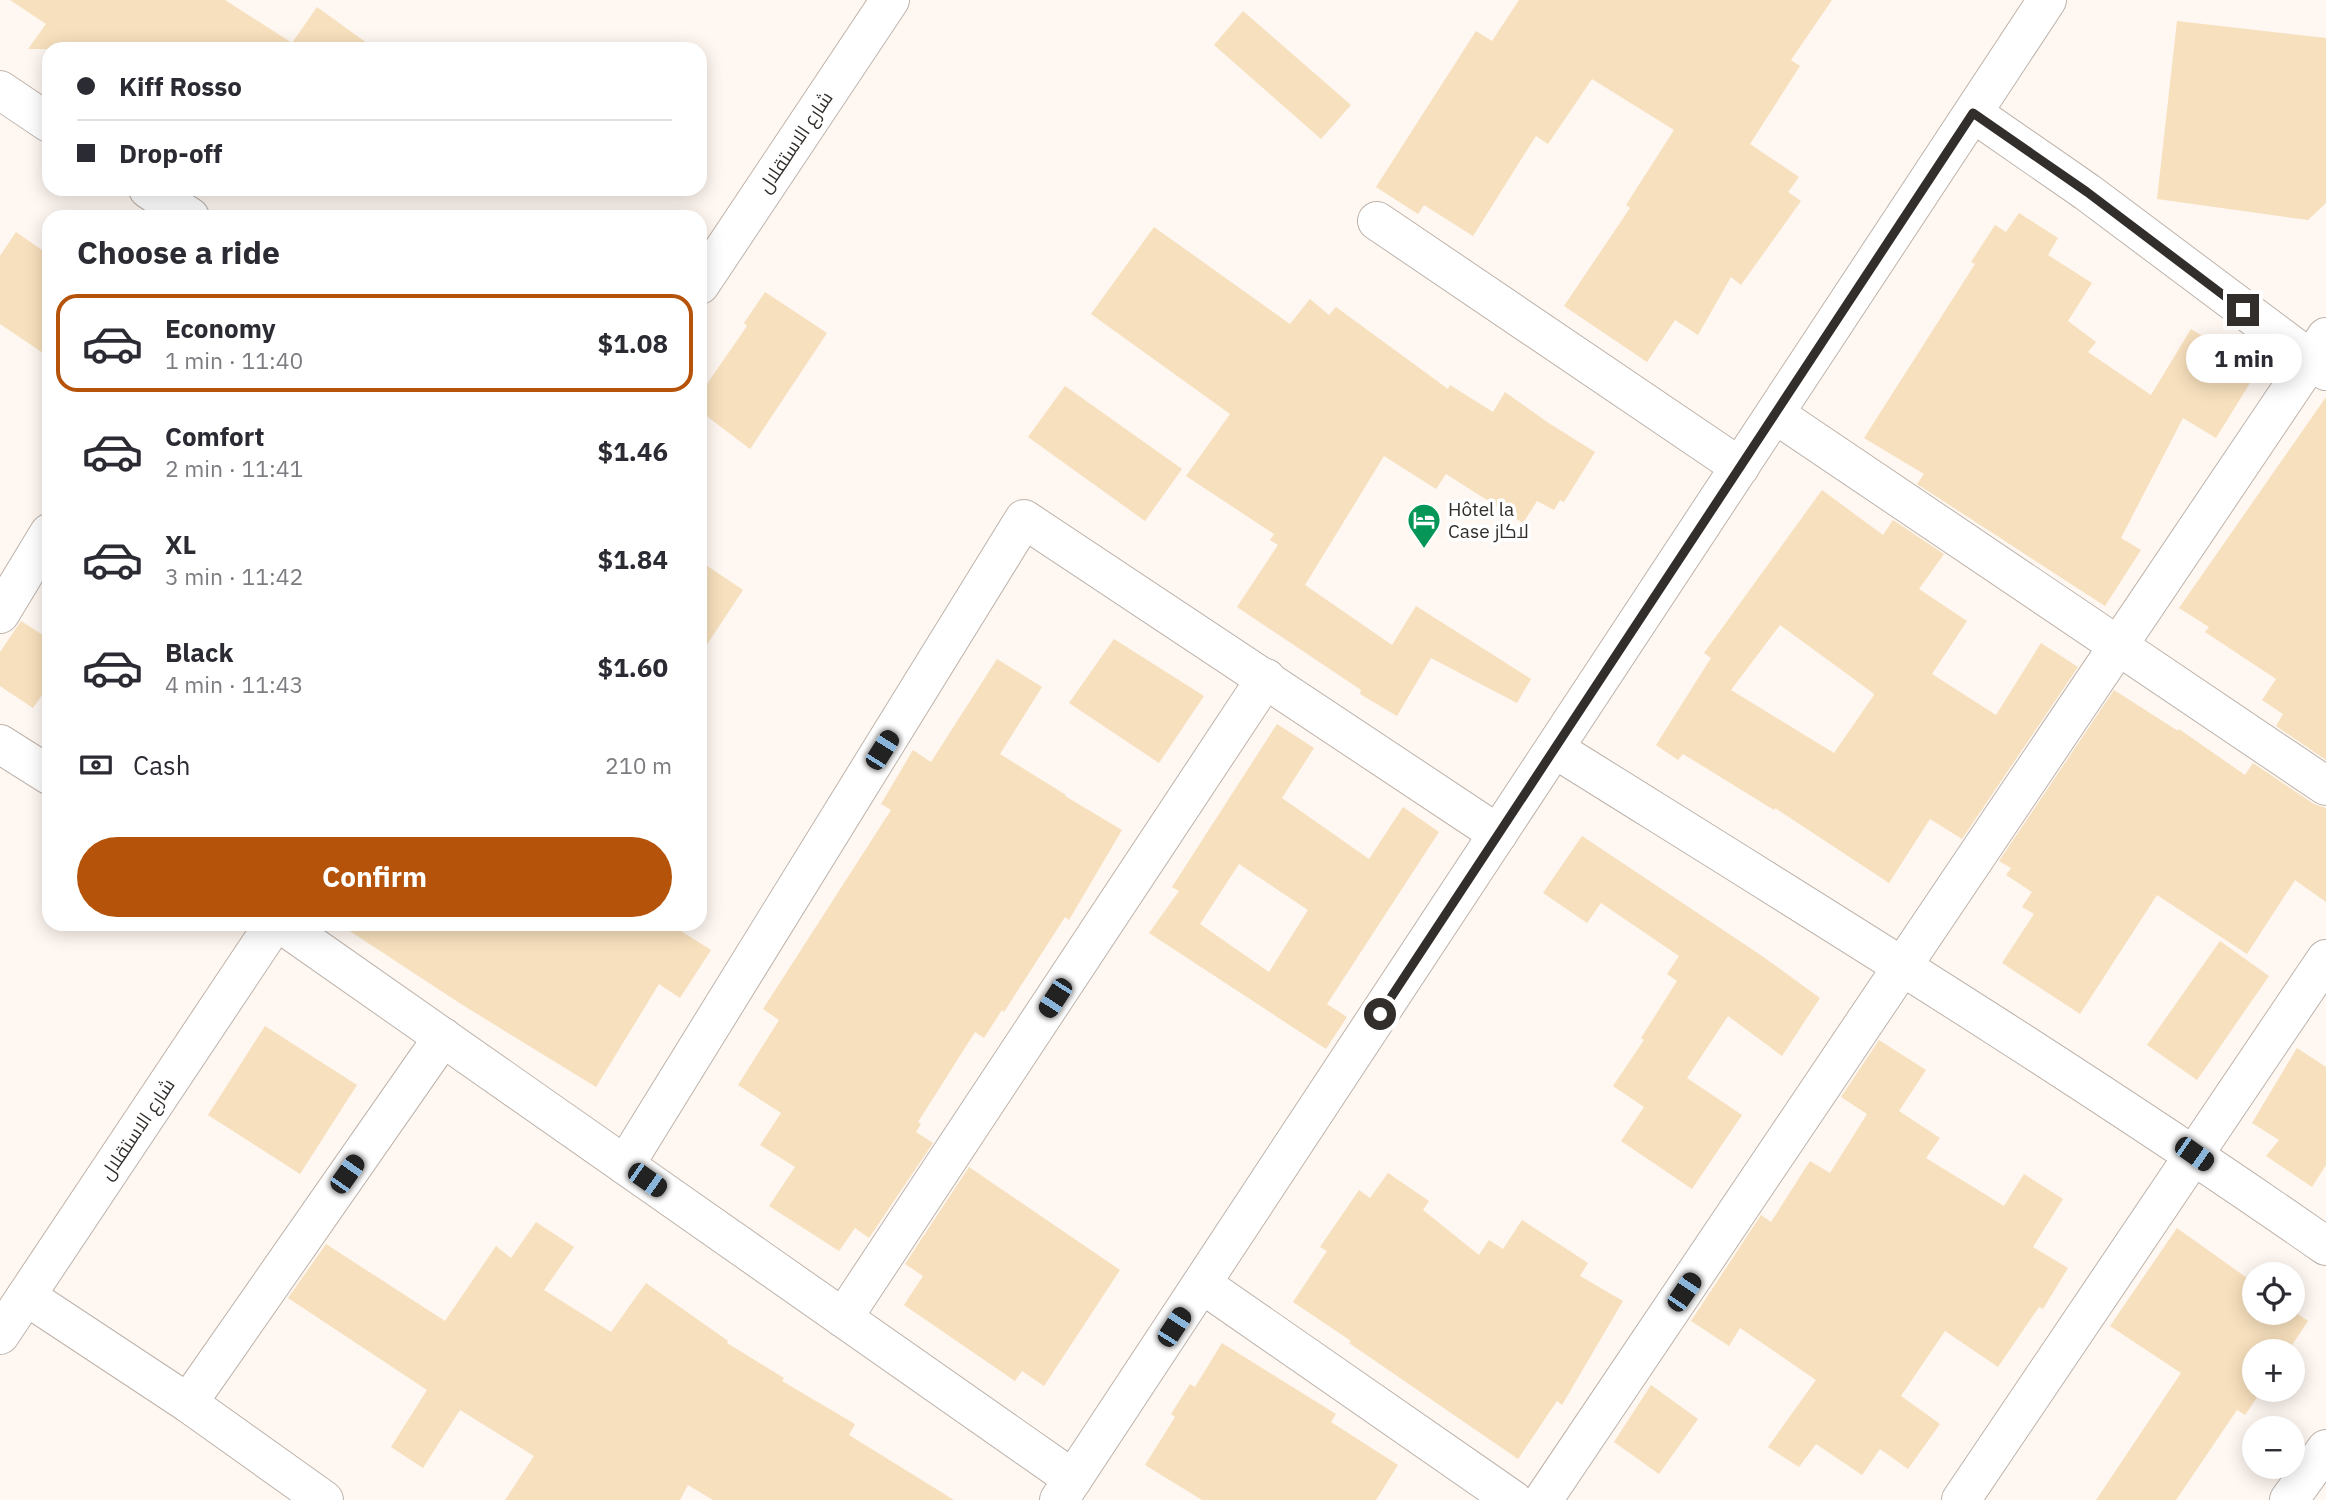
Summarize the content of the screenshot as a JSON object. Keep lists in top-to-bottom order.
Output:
{
  "streets": {
    "main road": ["شارع الاستقلال"]
  },
  "places": {
    "hotel": ["Hôtel la Case لاكاز"]
  },
  "page": {
    "banner": ["Kiff Rosso", "Drop-off"],
    "heading": "Choose a ride",
    "list": [
      {
        "name": "Economy",
        "note": "1 min · 11:40",
        "value": "$1.08"
      },
      {
        "name": "Comfort",
        "note": "2 min · 11:41",
        "value": "$1.46"
      },
      {
        "name": "XL",
        "note": "3 min · 11:42",
        "value": "$1.84"
      },
      {
        "name": "Black",
        "note": "4 min · 11:43",
        "value": "$1.60"
      }
    ],
    "bubble": "1 min",
    "pay": ["Cash", "210 m"],
    "buttons": "Confirm",
    "map_buttons": ["+", "−"]
  }
}
